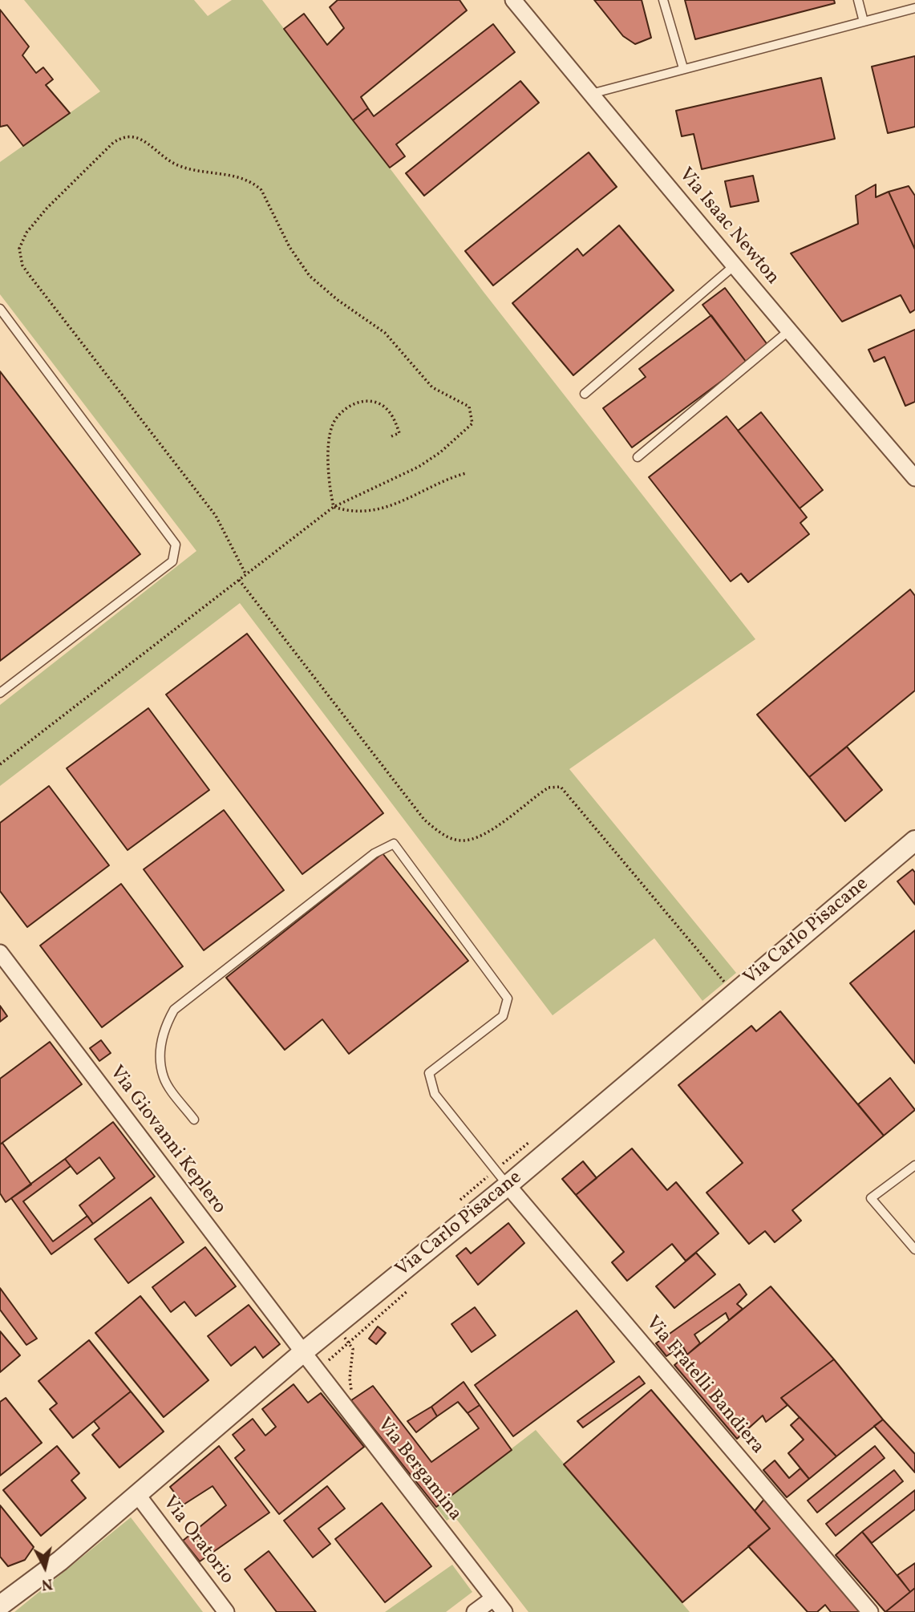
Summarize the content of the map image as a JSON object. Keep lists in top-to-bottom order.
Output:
{
  "streets": {
    "street": [
      "Via Isaac Newton",
      "Via Carlo Pisacane",
      "Via Giovanni Keplero",
      "Via Fratelli Bandiera",
      "Via Bergamina",
      "Via Oratorio"
    ]
  },
  "crossings": [
    ["Via Carlo Pisacane", "Via Giovanni Keplero"],
    ["Via Carlo Pisacane", "Via Fratelli Bandiera"],
    ["Via Carlo Pisacane", "Via Bergamina"],
    ["Via Carlo Pisacane", "Via Oratorio"],
    ["Via Giovanni Keplero", "Via Bergamina"]
  ],
  "north": "bottom"
}
